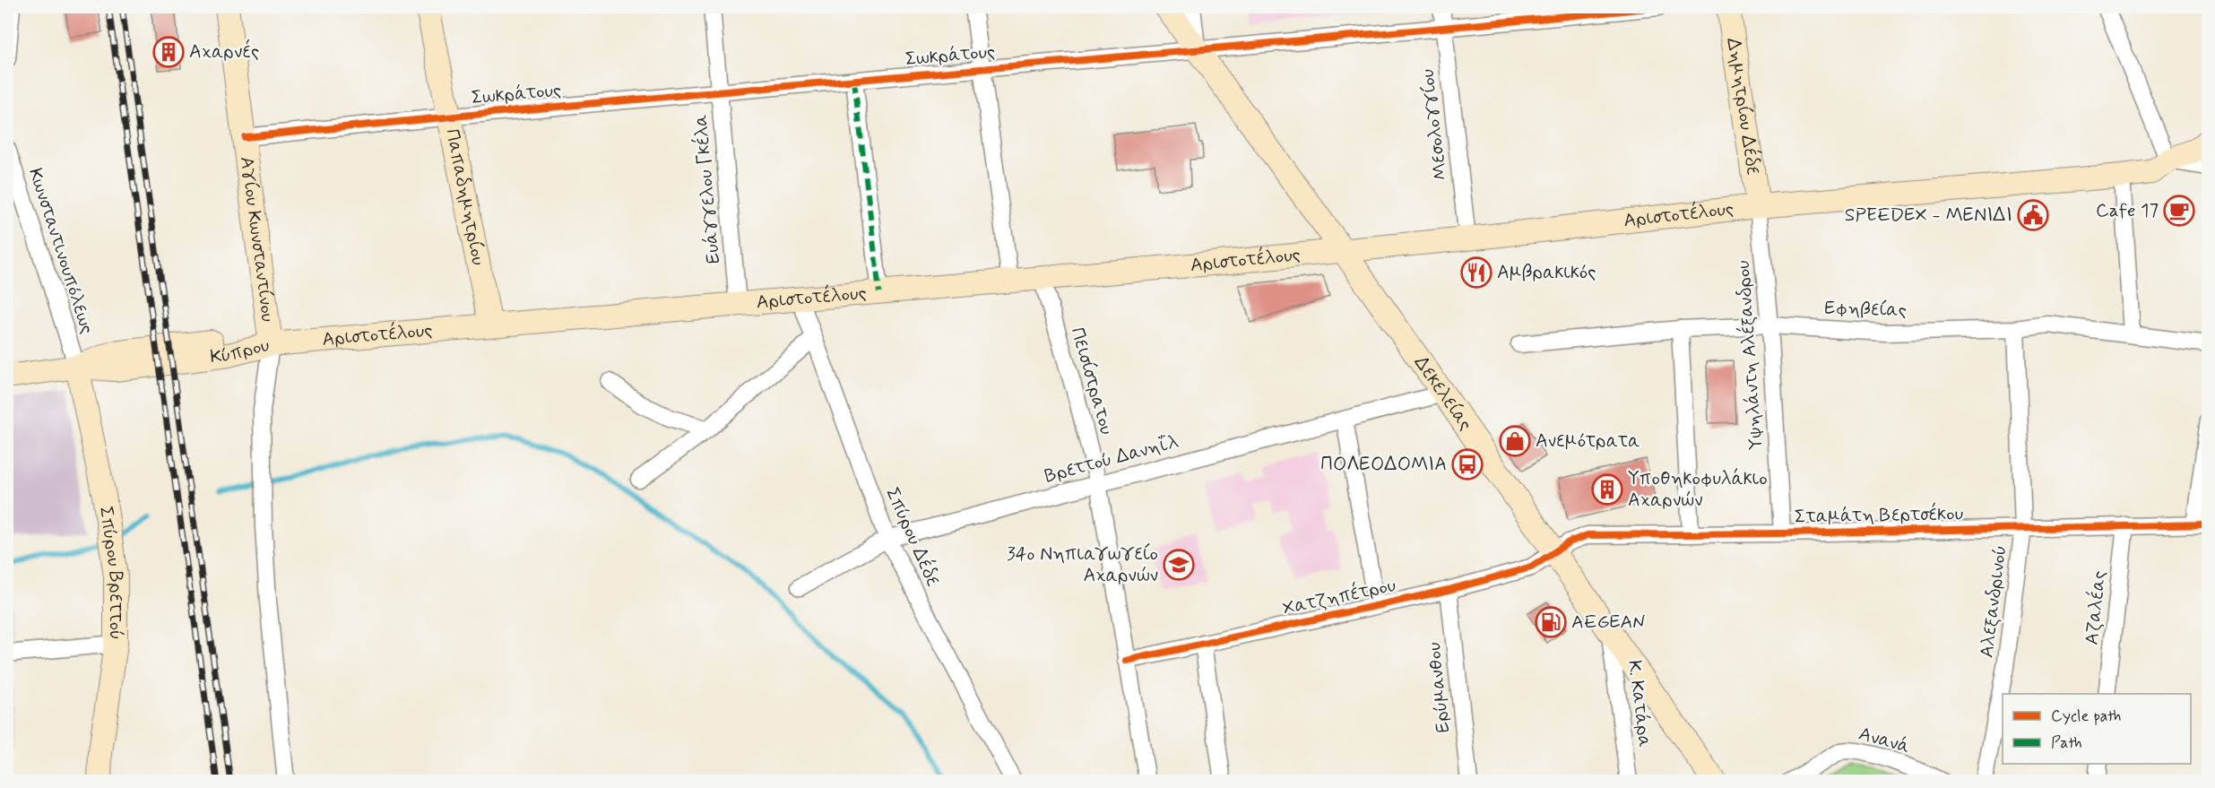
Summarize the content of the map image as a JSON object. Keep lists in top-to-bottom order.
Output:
{
  "streets": {
    "main road": [
      "Δημητρίου Δέδε",
      "Παπαδημητρίου",
      "Αριστοτέλους",
      "Αγίου Κωνσταντίνου",
      "Κύπρου",
      "Δεκελείας",
      "Σπύρου Βρεττού"
    ],
    "street": [
      "Σωκράτους",
      "Μεσολογγίου",
      "Ευάγγελου Γκέλα",
      "Κωνσταντινουπόλεως",
      "Εφηβείας",
      "Υψηλάντη Αλέξανδρου",
      "Πεισίστρατου",
      "Βρεττού Δανηΐλ",
      "Σταμάτη Βερτσέκου",
      "Σπύρου Δέδε",
      "Χατζηπέτρου",
      "Αλεξανδρινού",
      "Αζαλέας",
      "Ερύμανθου",
      "Κ. Κατάρα",
      "Ανανά"
    ]
  },
  "crossings": [
    ["Σωκράτους", "Μεσολογγίου"],
    ["Σωκράτους", "Ευάγγελου Γκέλα"],
    ["Σωκράτους", "Παπαδημητρίου"],
    ["Σωκράτους", "Αγίου Κωνσταντίνου"],
    ["Σωκράτους", "Δεκελείας"],
    ["Δημητρίου Δέδε", "Αριστοτέλους"],
    ["Δημητρίου Δέδε", "Υψηλάντη Αλέξανδρου"],
    ["Μεσολογγίου", "Αριστοτέλους"],
    ["Ευάγγελου Γκέλα", "Αριστοτέλους"],
    ["Παπαδημητρίου", "Αριστοτέλους"],
    ["Αριστοτέλους", "Αγίου Κωνσταντίνου"],
    ["Αριστοτέλους", "Κύπρου"],
    ["Αριστοτέλους", "Υψηλάντη Αλέξανδρου"],
    ["Αριστοτέλους", "Πεισίστρατου"],
    ["Αριστοτέλους", "Δεκελείας"],
    ["Αριστοτέλους", "Σπύρου Δέδε"],
    ["Αγίου Κωνσταντίνου", "Κύπρου"],
    ["Κωνσταντινουπόλεως", "Κύπρου"],
    ["Κωνσταντινουπόλεως", "Σπύρου Βρεττού"],
    ["Εφηβείας", "Υψηλάντη Αλέξανδρου"],
    ["Εφηβείας", "Αλεξανδρινού"],
    ["Κύπρου", "Σπύρου Βρεττού"],
    ["Υψηλάντη Αλέξανδρου", "Σταμάτη Βερτσέκου"],
    ["Πεισίστρατου", "Βρεττού Δανηΐλ"],
    ["Πεισίστρατου", "Χατζηπέτρου"],
    ["Δεκελείας", "Βρεττού Δανηΐλ"],
    ["Δεκελείας", "Σταμάτη Βερτσέκου"],
    ["Δεκελείας", "Χατζηπέτρου"],
    ["Δεκελείας", "Κ. Κατάρα"],
    ["Βρεττού Δανηΐλ", "Σπύρου Δέδε"],
    ["Σταμάτη Βερτσέκου", "Χατζηπέτρου"],
    ["Σταμάτη Βερτσέκου", "Αλεξανδρινού"],
    ["Σταμάτη Βερτσέκου", "Αζαλέας"],
    ["Χατζηπέτρου", "Ερύμανθου"]
  ],
  "places": {
    "building": ["Αχαρνές", "Υποθηκοφυλάκιο Αχαρνών"],
    "cafe": ["Cafe 17"],
    "public building": ["SPEEDEX - ΜΕΝΙΔΙ"],
    "restaurant": ["Αμβρακικός"],
    "shop": ["Ανεμότρατα"],
    "bus stop": ["ΠΟΛΕΟΔΟΜΙΑ"],
    "school or university": ["34o Νηπιαγωγείο Αχαρνών"],
    "fuel station": ["AEGEAN"]
  },
  "legend": ["Cycle path", "Path"]
}
